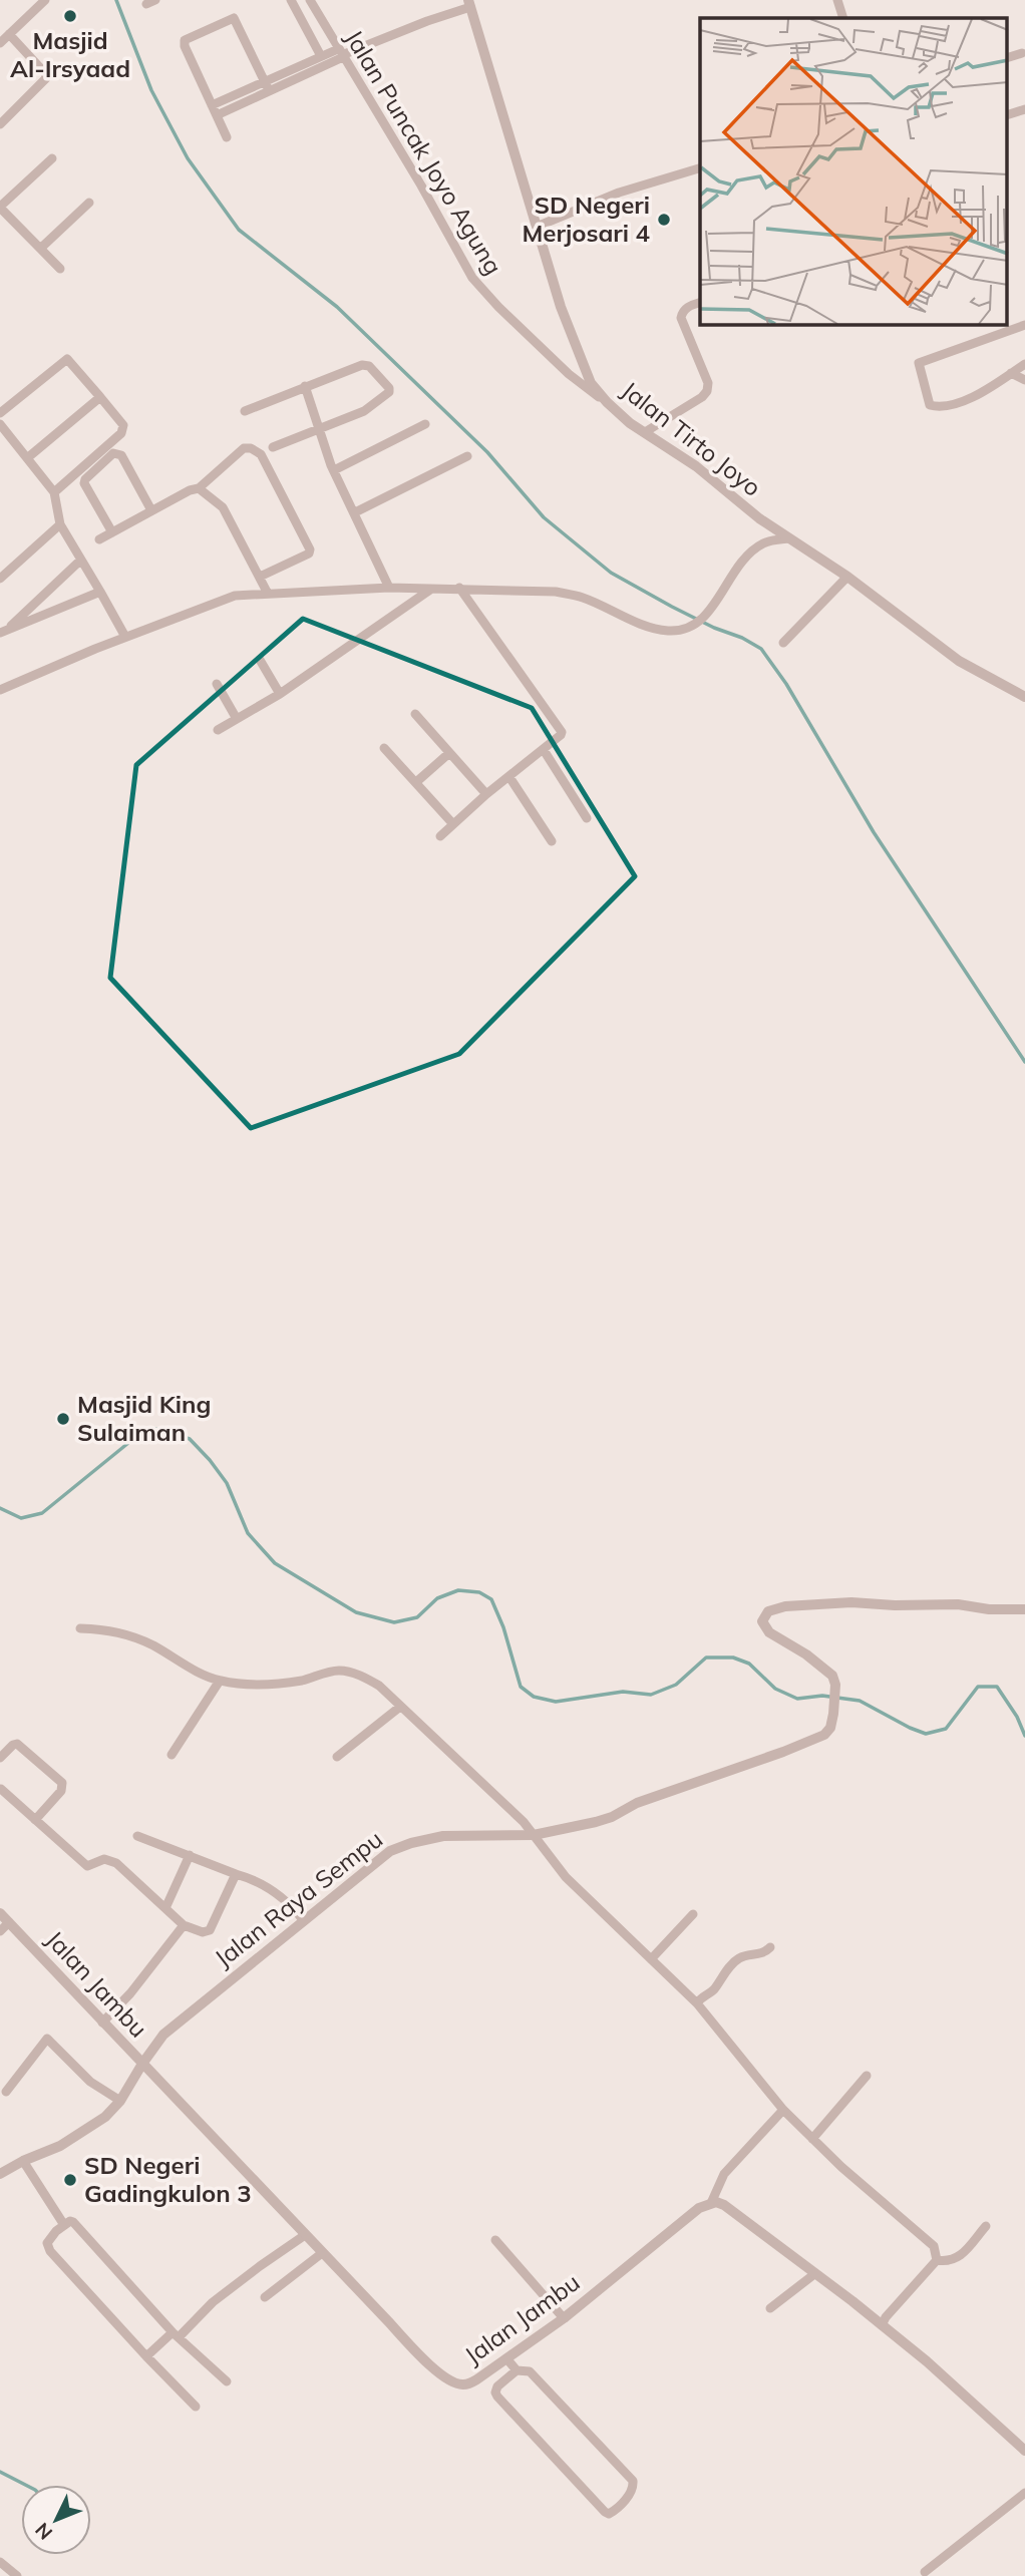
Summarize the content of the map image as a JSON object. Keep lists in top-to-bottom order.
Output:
{
  "streets": {
    "street": [
      "Jalan Puncak Joyo Agung",
      "Jalan Tirto Joyo",
      "Jalan Raya Sempu",
      "Jalan Jambu"
    ]
  },
  "crossings": [
    ["Jalan Puncak Joyo Agung", "Jalan Tirto Joyo"],
    ["Jalan Raya Sempu", "Jalan Jambu"]
  ],
  "places": [
    "Masjid Al-Irsyaad",
    "SD Negeri Merjosari 4",
    "Masjid King Sulaiman",
    "SD Negeri Gadingkulon 3"
  ],
  "north": "bottom left"
}
